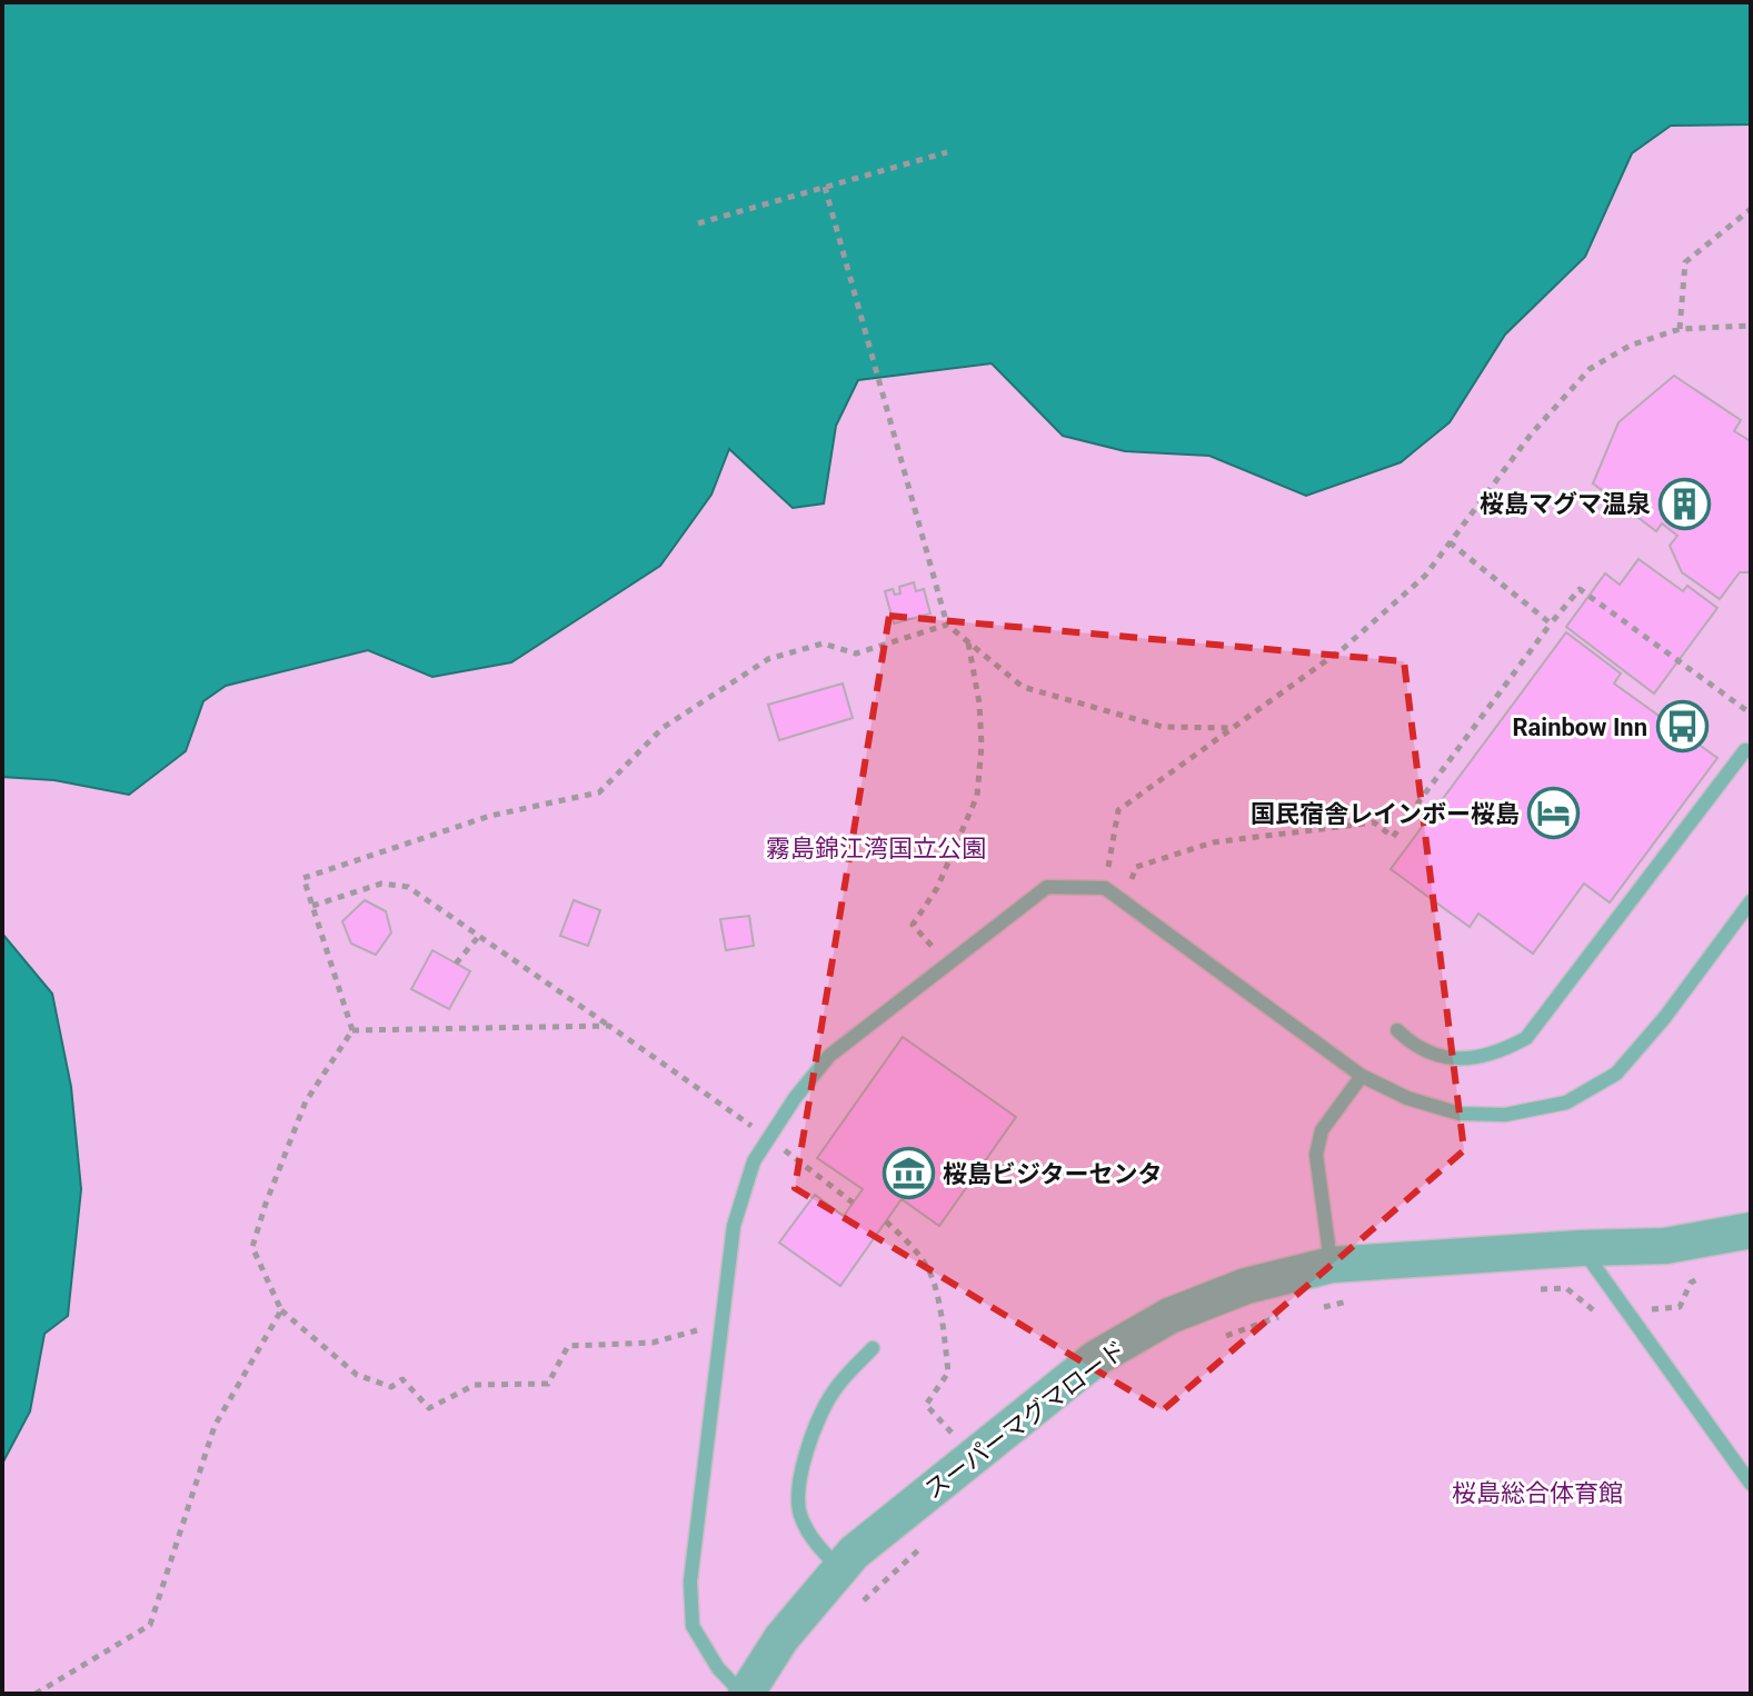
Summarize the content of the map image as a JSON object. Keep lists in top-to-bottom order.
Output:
{
  "streets": {
    "street": ["スーパーマグマロード"]
  },
  "parks": ["霧島錦江湾国立公園", "桜島総合体育館"],
  "places": {
    "building": ["桜島マグマ温泉"],
    "bus stop": ["Rainbow Inn"],
    "hotel": ["国民宿舎レインボー桜島"],
    "museum": ["桜島ビジターセンタ"]
  }
}
